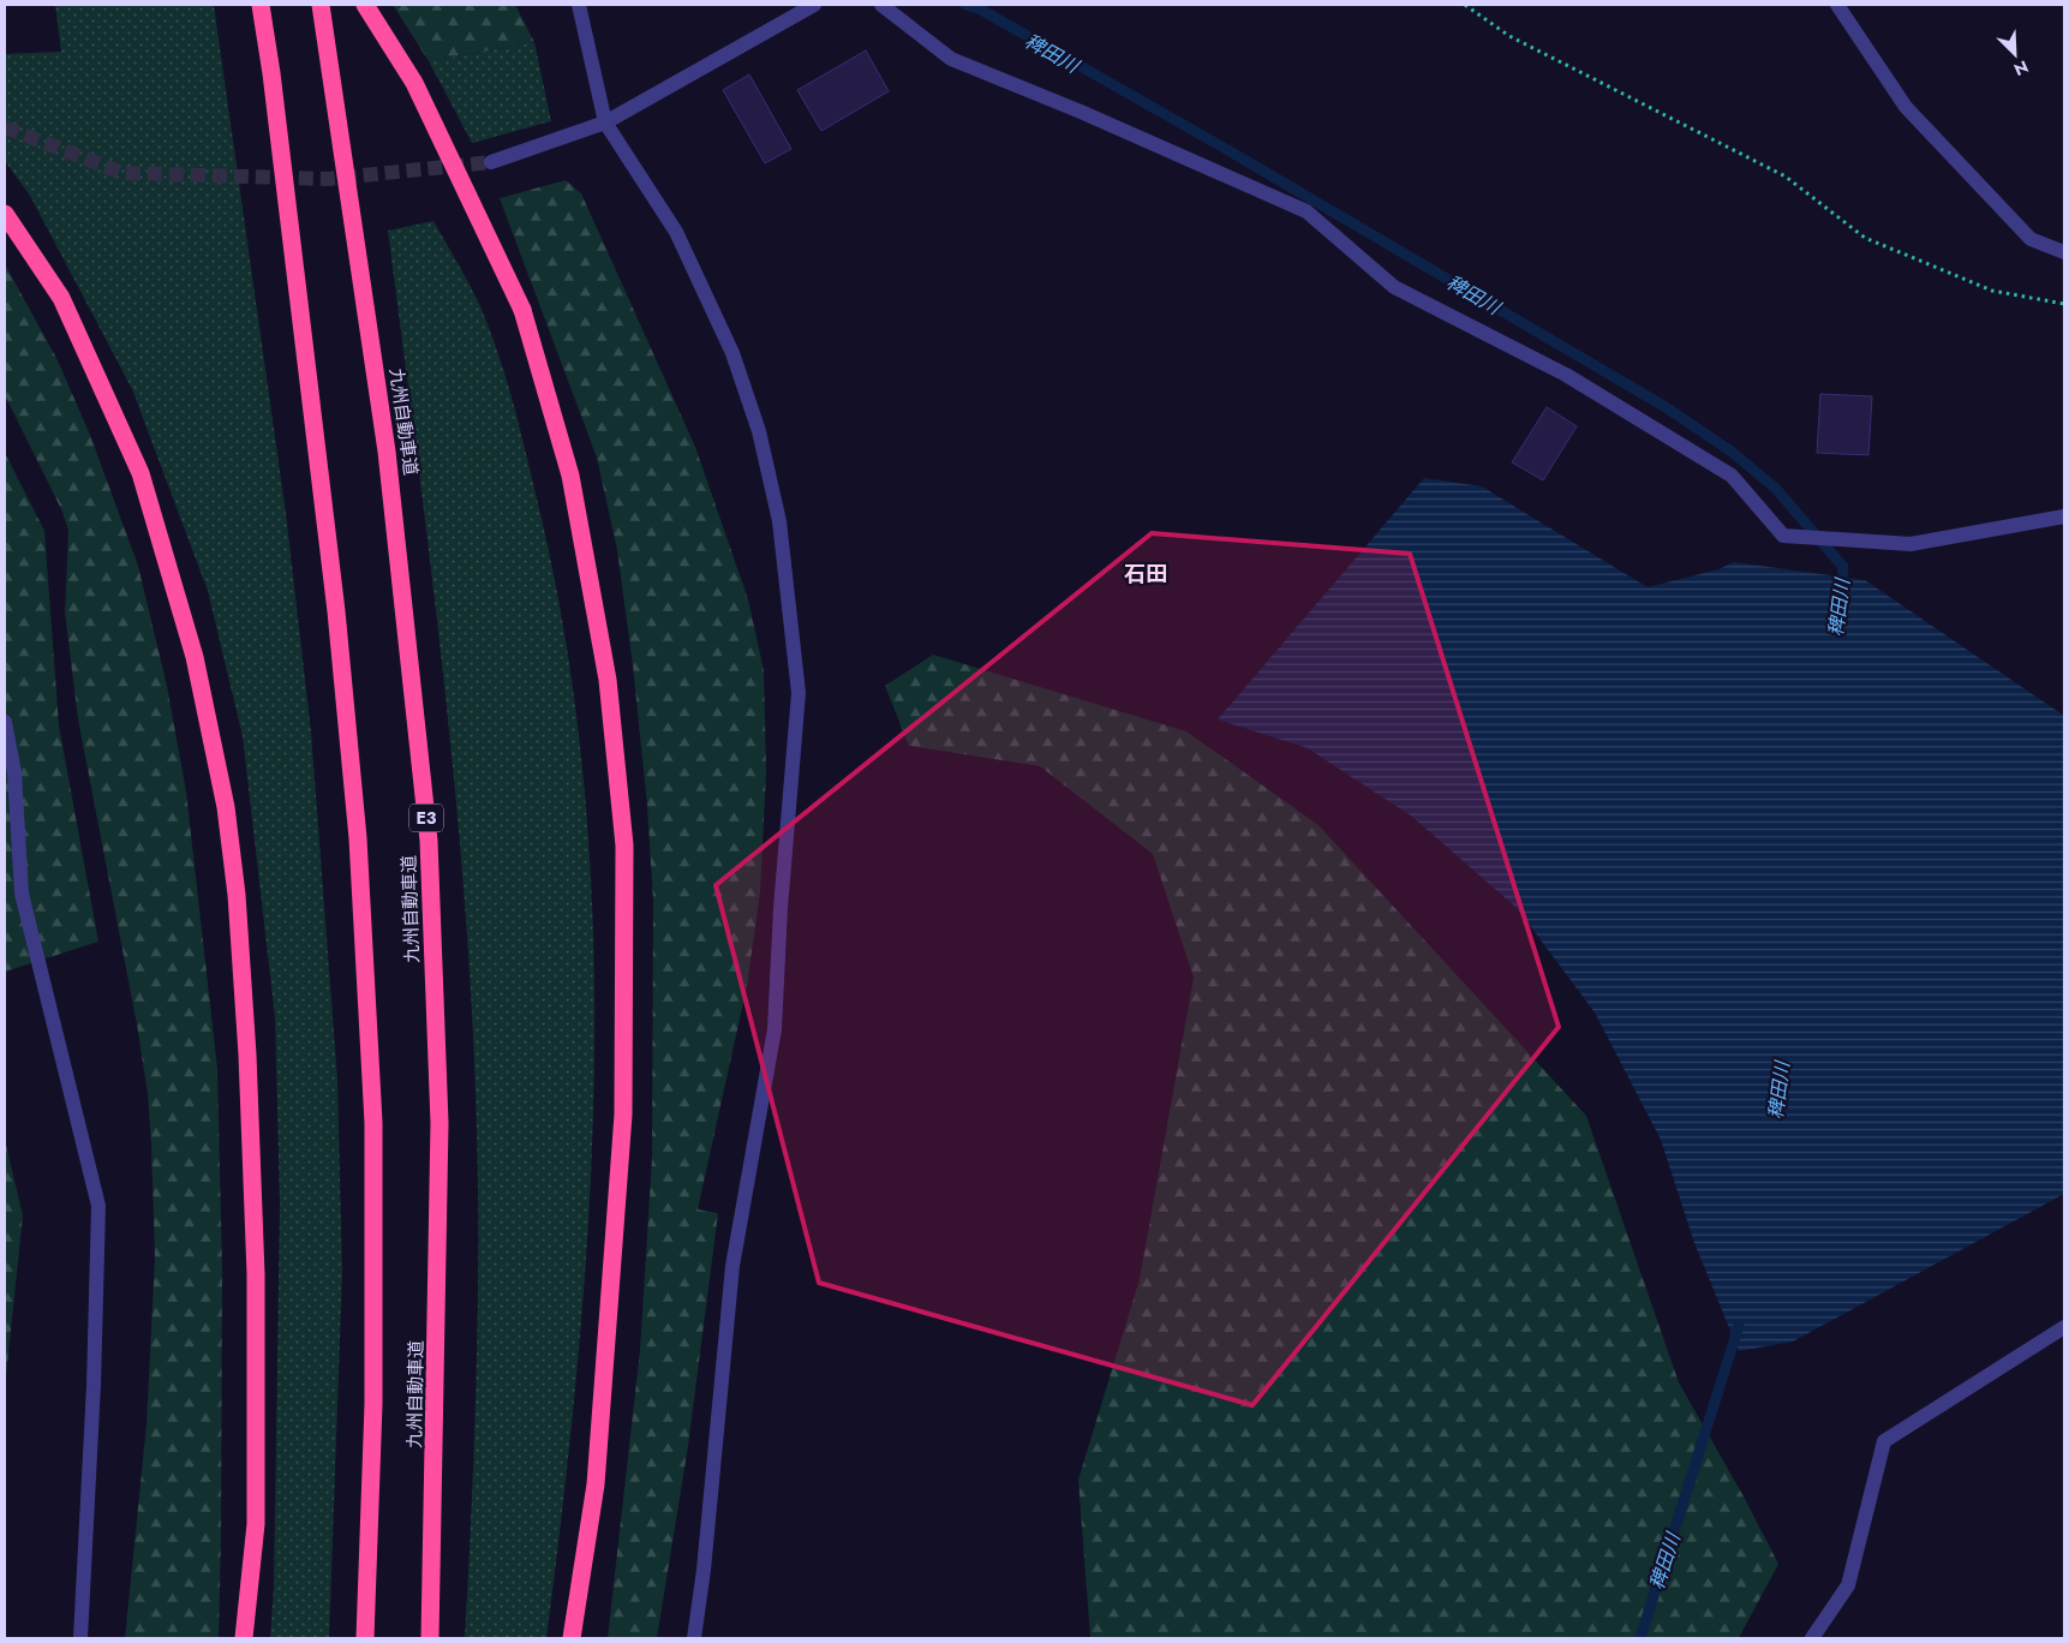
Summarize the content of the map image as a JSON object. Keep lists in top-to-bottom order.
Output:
{
  "streets": {
    "highway": ["九州自動車道", "E3"]
  },
  "districts": ["石田"],
  "water": ["稗田川"],
  "north": "bottom right"
}
